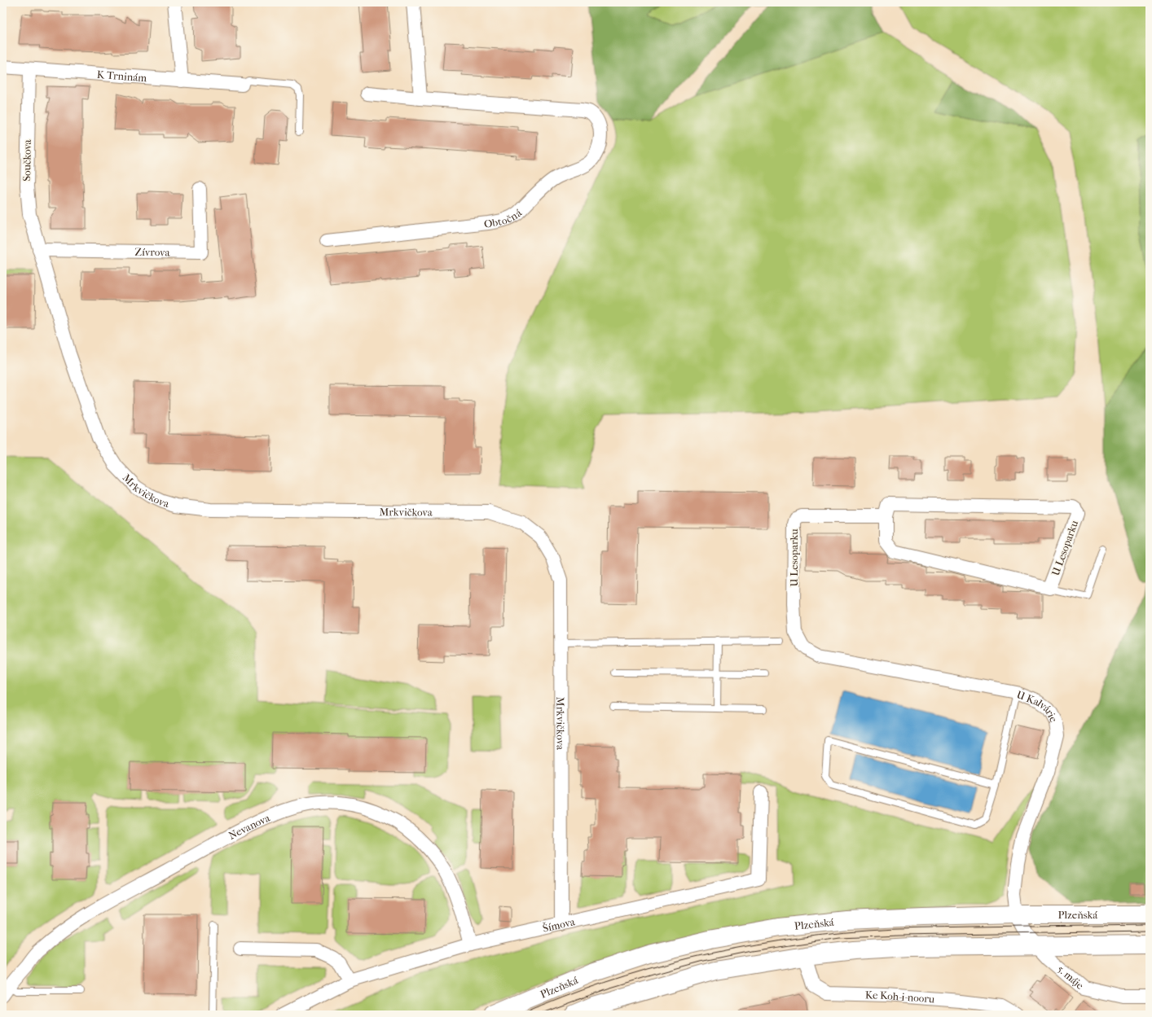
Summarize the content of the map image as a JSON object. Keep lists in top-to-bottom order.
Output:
{
  "streets": {
    "main road": ["Plzeňská"],
    "street": [
      "K Trninám",
      "Součkova",
      "Obtočná",
      "Zívrova",
      "Mrkvičkova",
      "U Lesoparku",
      "U Kalvárie",
      "Nevanova",
      "Šímova",
      "5. máje",
      "Ke Koh-i-nooru"
    ]
  },
  "crossings": [
    ["K Trninám", "Součkova"],
    ["Součkova", "Zívrova"],
    ["Součkova", "Mrkvičkova"],
    ["Zívrova", "Mrkvičkova"],
    ["Mrkvičkova", "Šímova"],
    ["U Lesoparku", "U Kalvárie"],
    ["U Kalvárie", "Plzeňská"],
    ["U Kalvárie", "5. máje"],
    ["Nevanova", "Šímova"],
    ["Plzeňská", "5. máje"]
  ]
}
